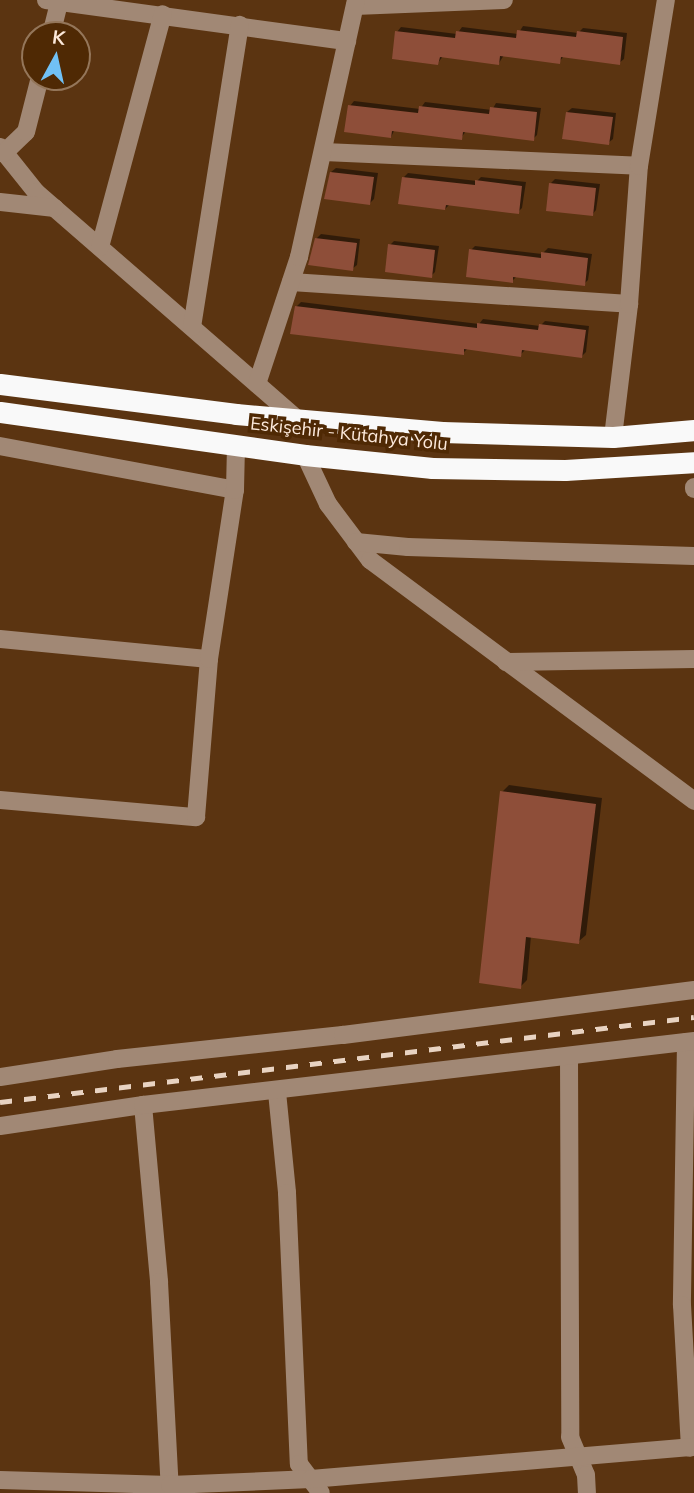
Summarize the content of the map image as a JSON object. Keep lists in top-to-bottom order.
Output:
{
  "streets": {
    "highway": ["Eskişehir - Kütahya Yolu"]
  },
  "north": "top"
}
